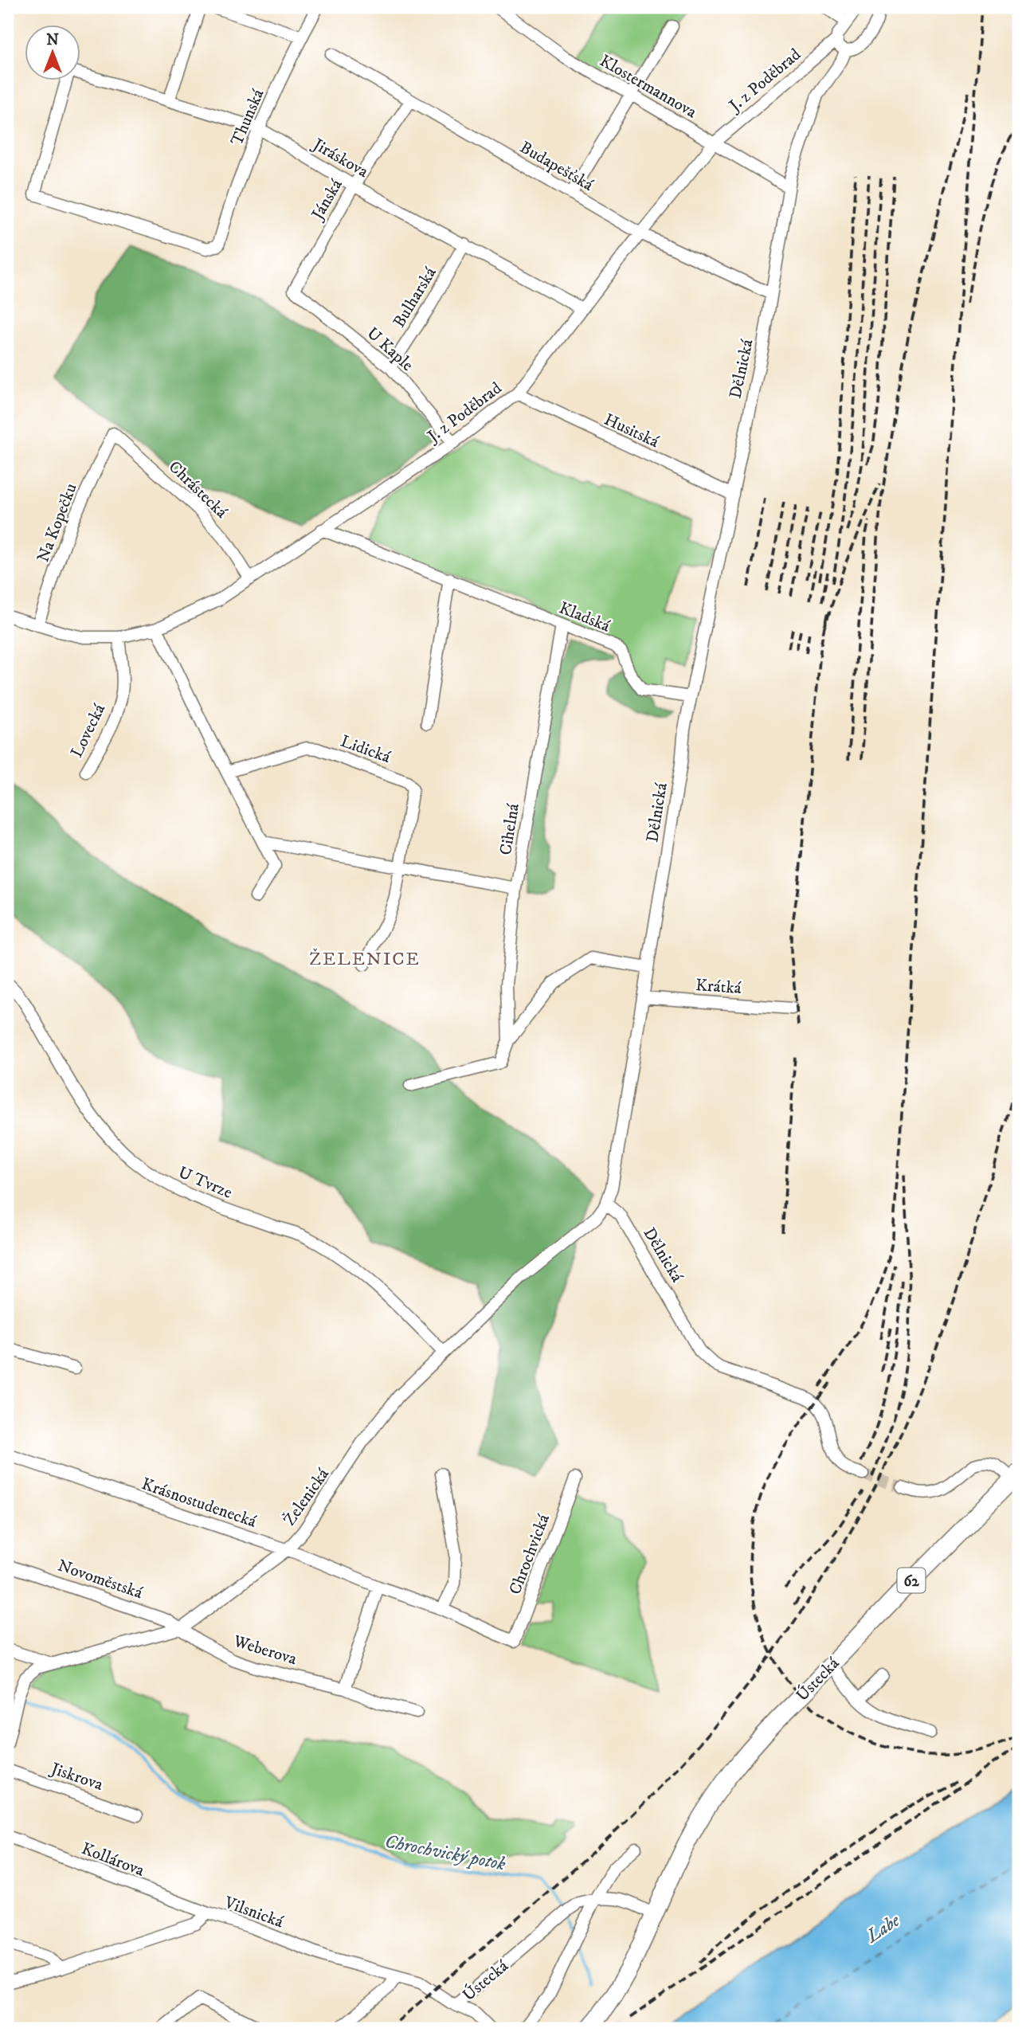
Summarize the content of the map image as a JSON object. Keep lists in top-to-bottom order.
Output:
{
  "streets": {
    "main road": ["62", "Ústecká"],
    "street": [
      "J. z Poděbrad",
      "Klostermannova",
      "Thunská",
      "Jiráskova",
      "Budapešťská",
      "Jánská",
      "Bulharská",
      "U Kaple",
      "Dělnická",
      "Husitská",
      "Chrástecká",
      "Na Kopečku",
      "Kladská",
      "Lovecká",
      "Lidická",
      "Cihelná",
      "Krátká",
      "U Tvrze",
      "Želenická",
      "Krásnostudenecká",
      "Chrochvická",
      "Novoměstská",
      "Weberova",
      "Jiskrova",
      "Kollárova",
      "Vilsnická"
    ]
  },
  "crossings": [
    ["J. z Poděbrad", "Klostermannova"],
    ["J. z Poděbrad", "Jiráskova"],
    ["J. z Poděbrad", "Budapešťská"],
    ["J. z Poděbrad", "U Kaple"],
    ["J. z Poděbrad", "Husitská"],
    ["J. z Poděbrad", "Chrástecká"],
    ["J. z Poděbrad", "Na Kopečku"],
    ["J. z Poděbrad", "Kladská"],
    ["J. z Poděbrad", "Lovecká"],
    ["Klostermannova", "Dělnická"],
    ["Thunská", "Jiráskova"],
    ["Jiráskova", "Jánská"],
    ["Jiráskova", "Bulharská"],
    ["Budapešťská", "Jánská"],
    ["Budapešťská", "Dělnická"],
    ["Jánská", "U Kaple"],
    ["Bulharská", "U Kaple"],
    ["Dělnická", "Husitská"],
    ["Dělnická", "Kladská"],
    ["Dělnická", "Krátká"],
    ["Dělnická", "Želenická"],
    ["Chrástecká", "Na Kopečku"],
    ["Kladská", "Cihelná"],
    ["U Tvrze", "Želenická"],
    ["Želenická", "Krásnostudenecká"],
    ["Želenická", "Novoměstská"],
    ["Želenická", "Weberova"],
    ["Krásnostudenecká", "Chrochvická"],
    ["Novoměstská", "Weberova"],
    ["Ústecká", "Vilsnická"],
    ["Kollárova", "Vilsnická"]
  ],
  "districts": ["ŽELENICE"],
  "water": ["Chrochvický potok", "Labe"],
  "north": "top"
}
